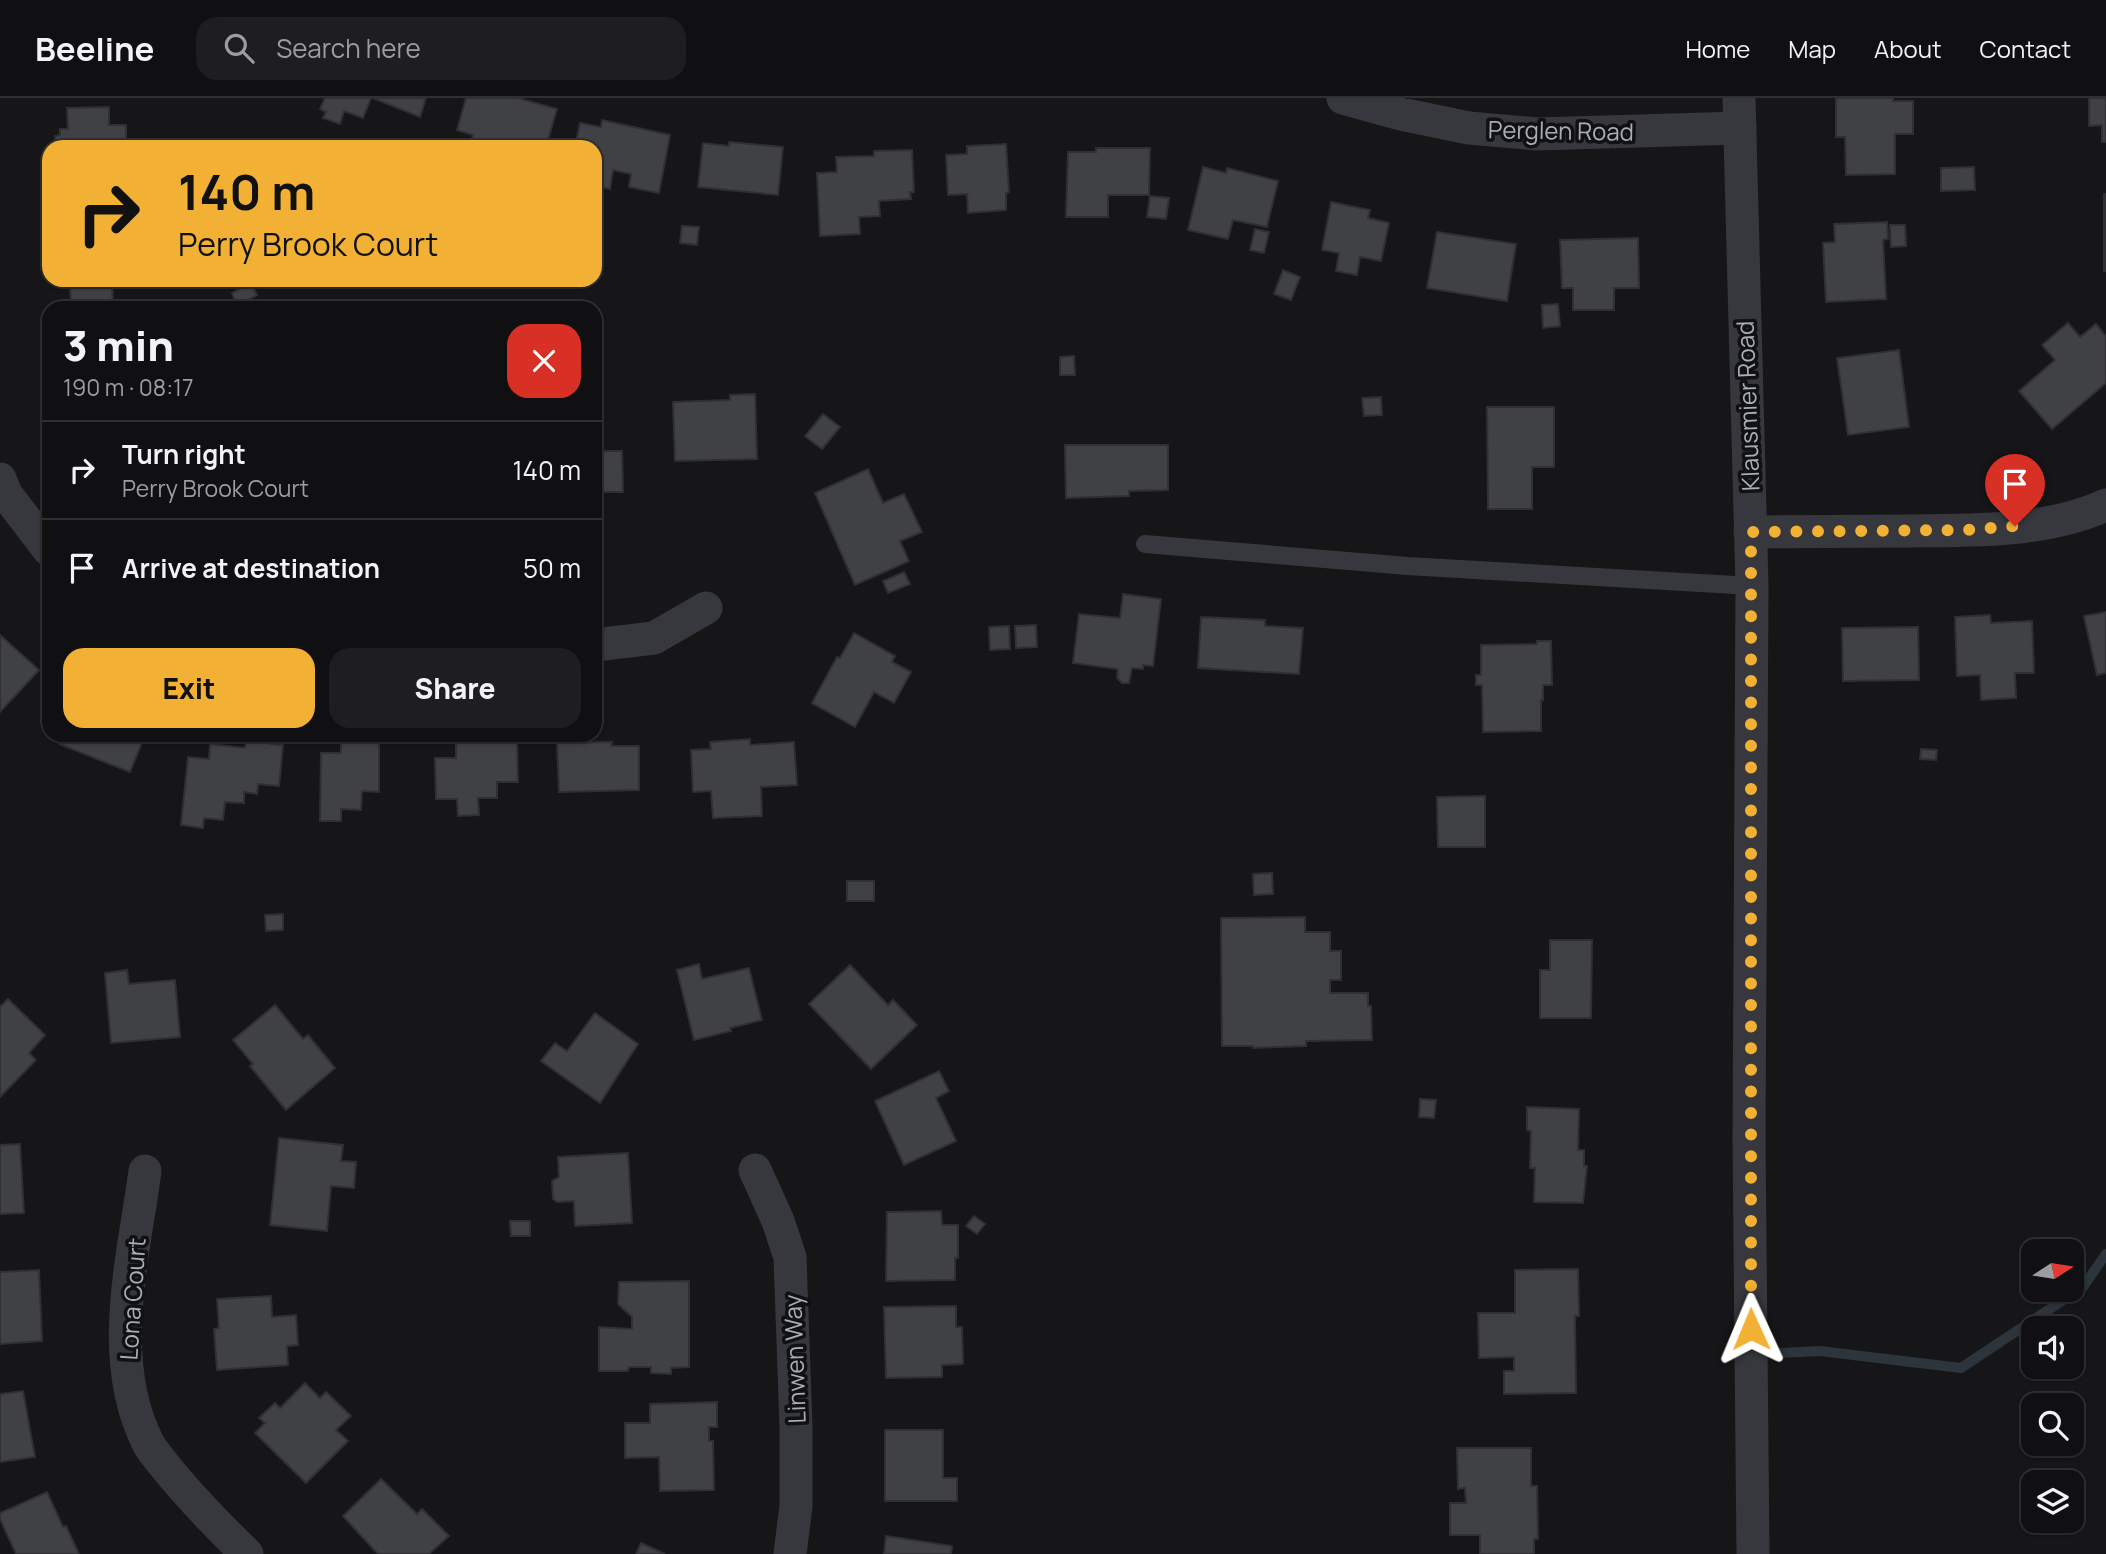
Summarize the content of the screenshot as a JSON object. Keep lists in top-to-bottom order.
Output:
{
  "streets": {
    "street": [
      "Perglen Road",
      "Klausmier Road",
      "Lona Court",
      "Linwen Way"
    ]
  },
  "crossings": [
    ["Perglen Road", "Klausmier Road"]
  ],
  "north": "right",
  "page": {
    "header": "Beeline",
    "search": "Search here",
    "nav": [
      "Home",
      "Map",
      "About",
      "Contact"
    ],
    "turn": ["140 m", "Perry Brook Court"],
    "heading": ["3 min", "190 m · 08:17"],
    "list": [
      {
        "name": "Turn right",
        "note": "Perry Brook Court",
        "value": "140 m"
      },
      {
        "name": "Arrive at destination",
        "value": "50 m"
      }
    ],
    "buttons": ["Exit", "Share"]
  }
}
